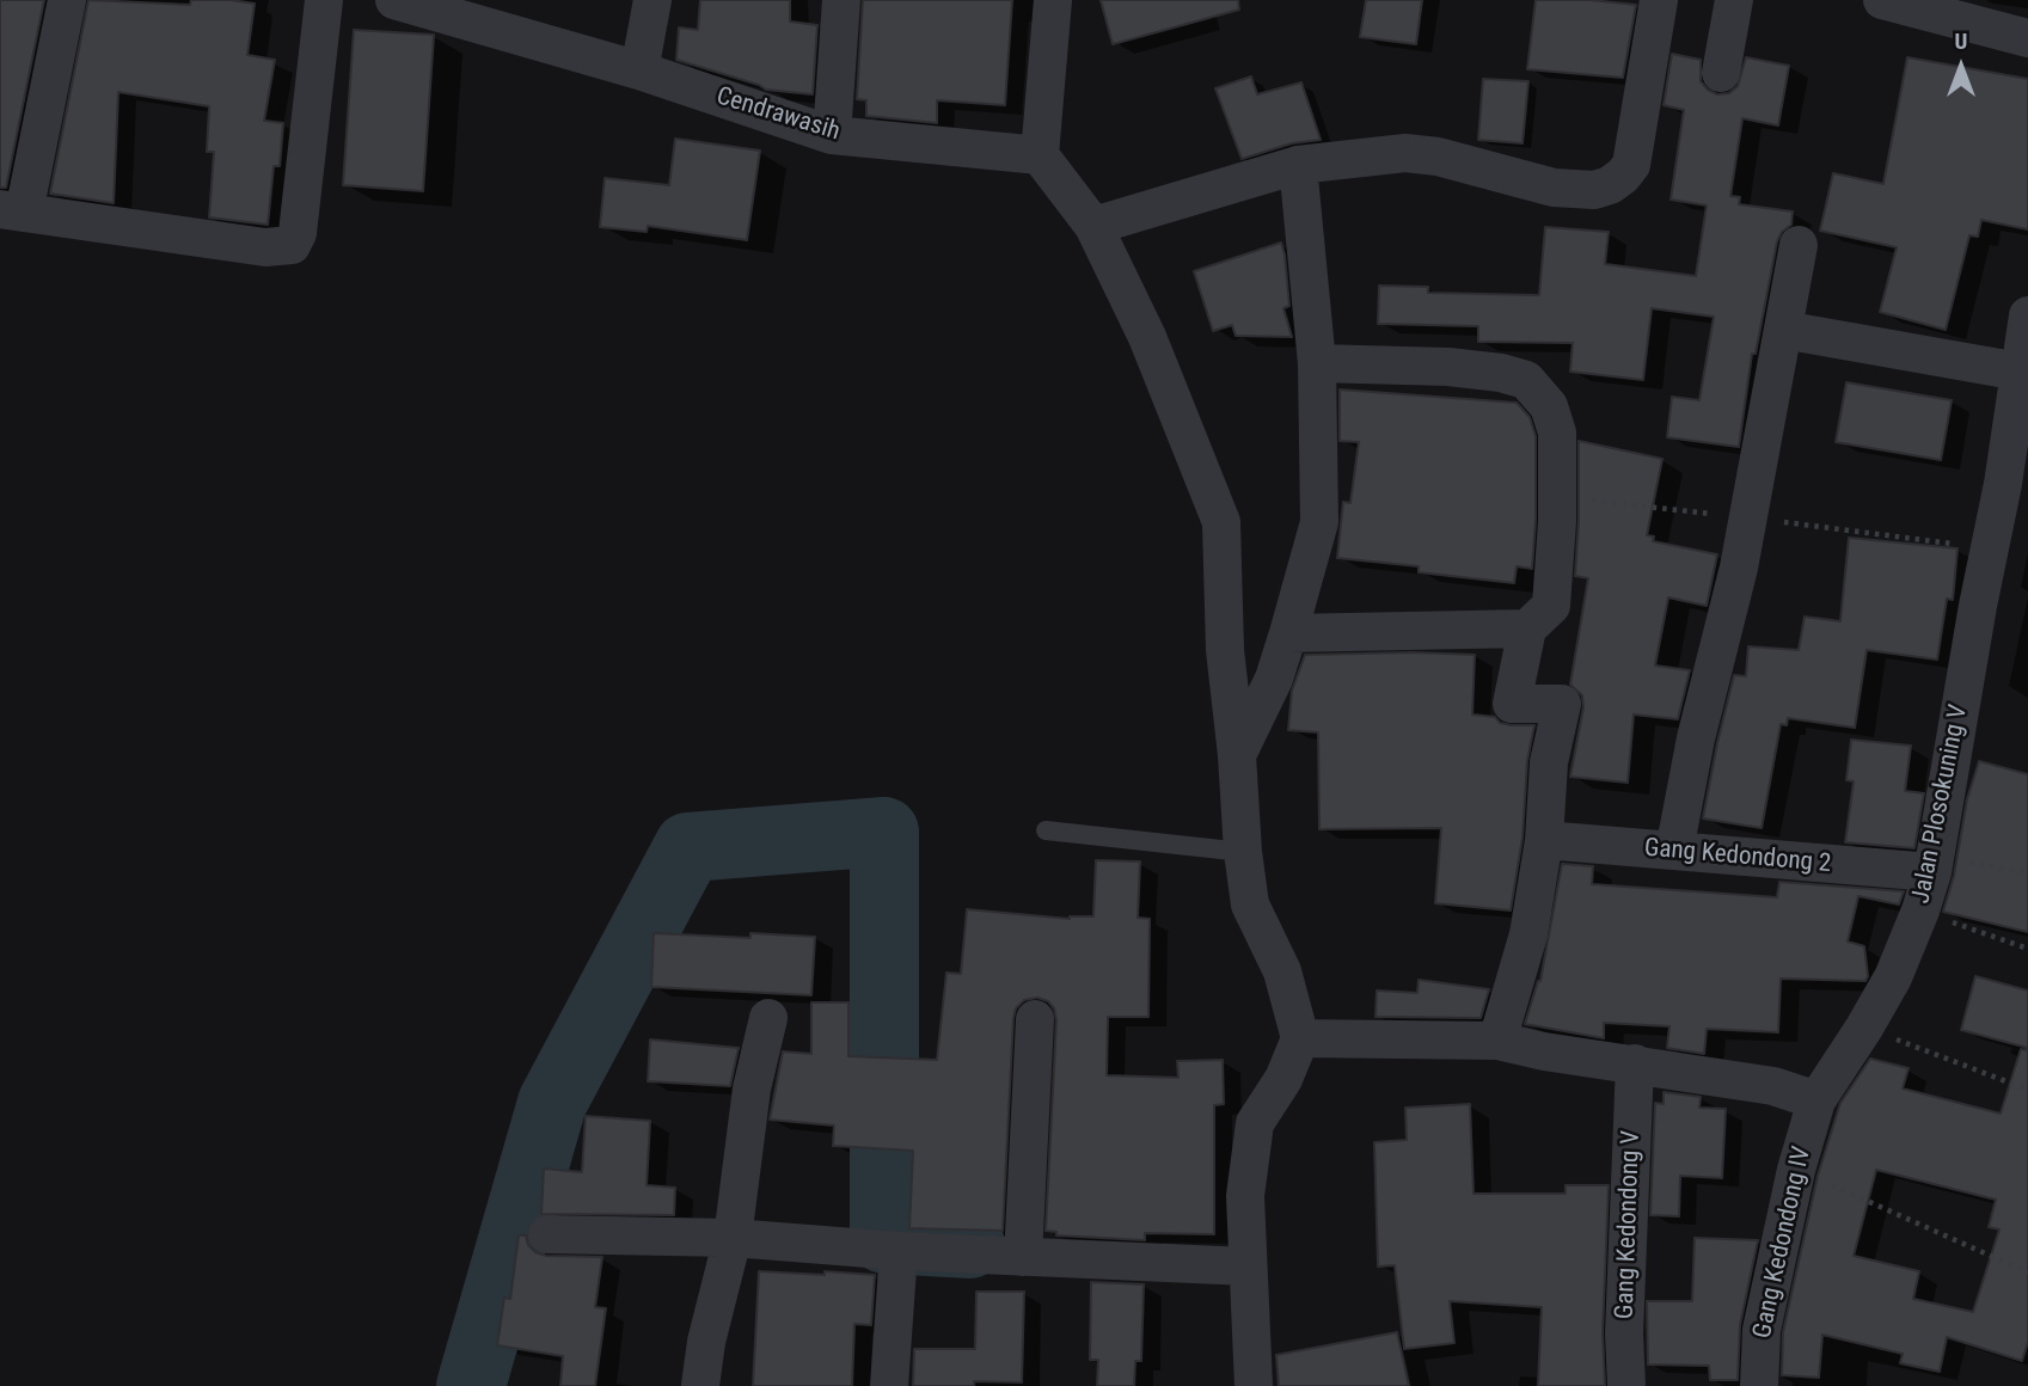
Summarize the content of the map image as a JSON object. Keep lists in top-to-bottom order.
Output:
{
  "streets": {
    "street": [
      "Cendrawasih",
      "Jalan Plosokuning V",
      "Gang Kedondong 2",
      "Gang Kedondong V",
      "Gang Kedondong IV"
    ]
  },
  "crossings": [
    ["Jalan Plosokuning V", "Gang Kedondong 2"],
    ["Jalan Plosokuning V", "Gang Kedondong IV"]
  ],
  "north": "top"
}
